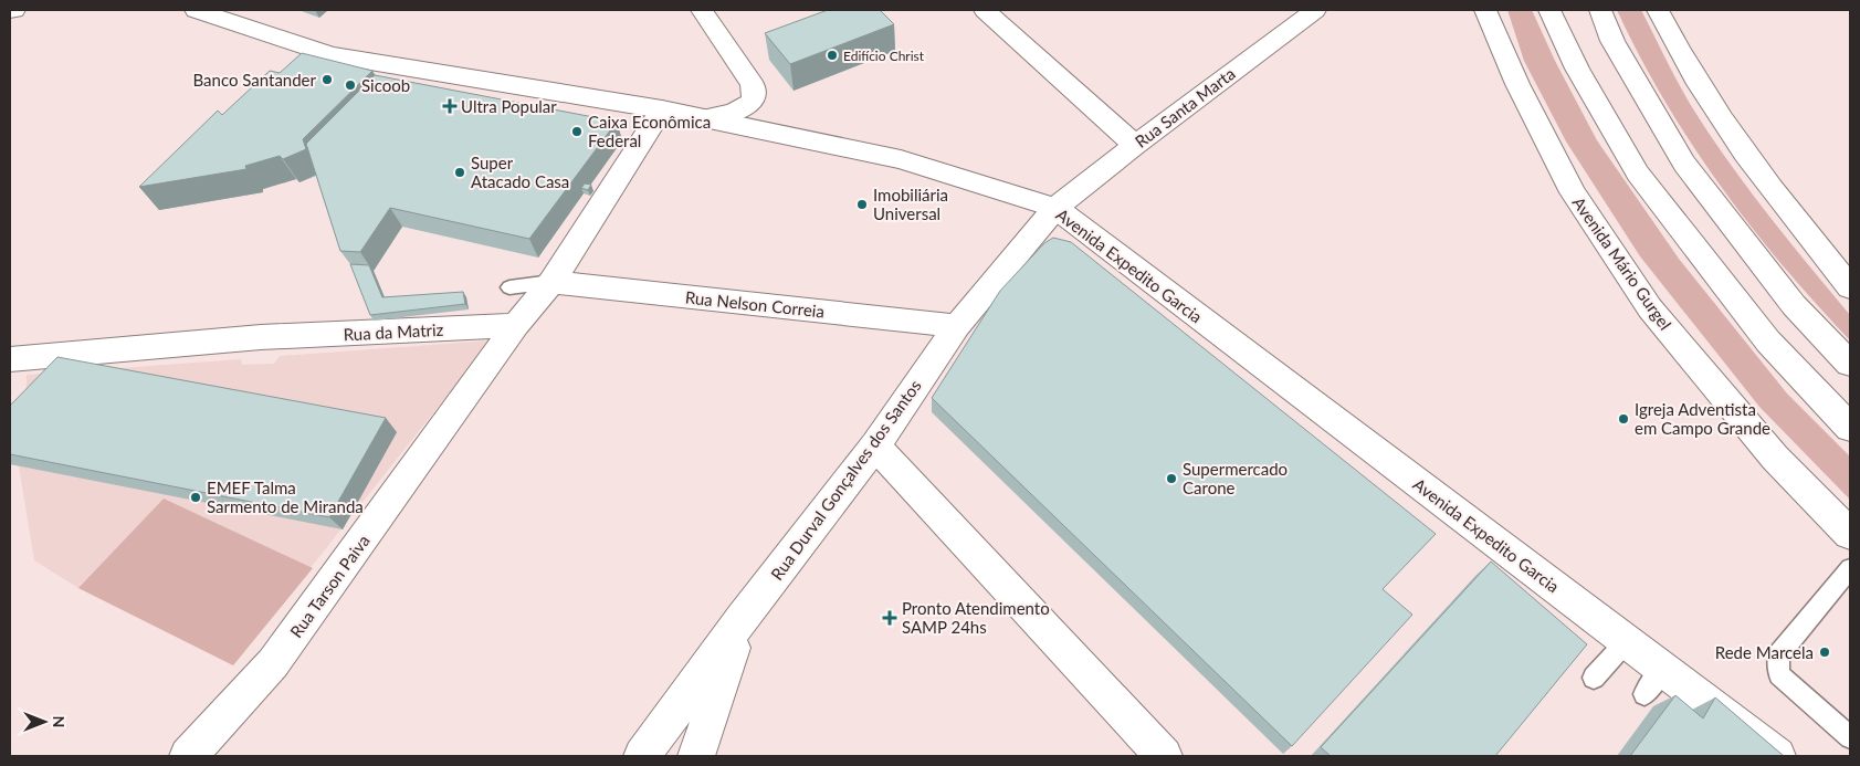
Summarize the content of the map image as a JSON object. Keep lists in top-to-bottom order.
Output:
{
  "streets": {
    "main road": [
      "Rua Santa Marta",
      "Avenida Mário Gurgel",
      "Avenida Expedito Garcia",
      "Rua Nelson Correia",
      "Rua da Matriz",
      "Rua Durval Gonçalves dos Santos",
      "Rua Tarson Paiva"
    ]
  },
  "crossings": [
    ["Rua Santa Marta", "Avenida Expedito Garcia"],
    ["Rua Santa Marta", "Rua Durval Gonçalves dos Santos"],
    ["Avenida Expedito Garcia", "Rua Durval Gonçalves dos Santos"],
    ["Rua Nelson Correia", "Rua Durval Gonçalves dos Santos"],
    ["Rua da Matriz", "Rua Tarson Paiva"]
  ],
  "places": {
    "other": [
      "Edifício Christ",
      "Banco Santander",
      "Sicoob",
      "Caixa Econômica Federal",
      "Super Atacado Casa",
      "Imobiliária Universal",
      "Igreja Adventista em Campo Grande",
      "Supermercado Carone",
      "EMEF Talma Sarmento de Miranda",
      "Rede Marcela"
    ],
    "health": ["Ultra Popular", "Pronto Atendimento SAMP 24hs"]
  },
  "north": "right"
}
